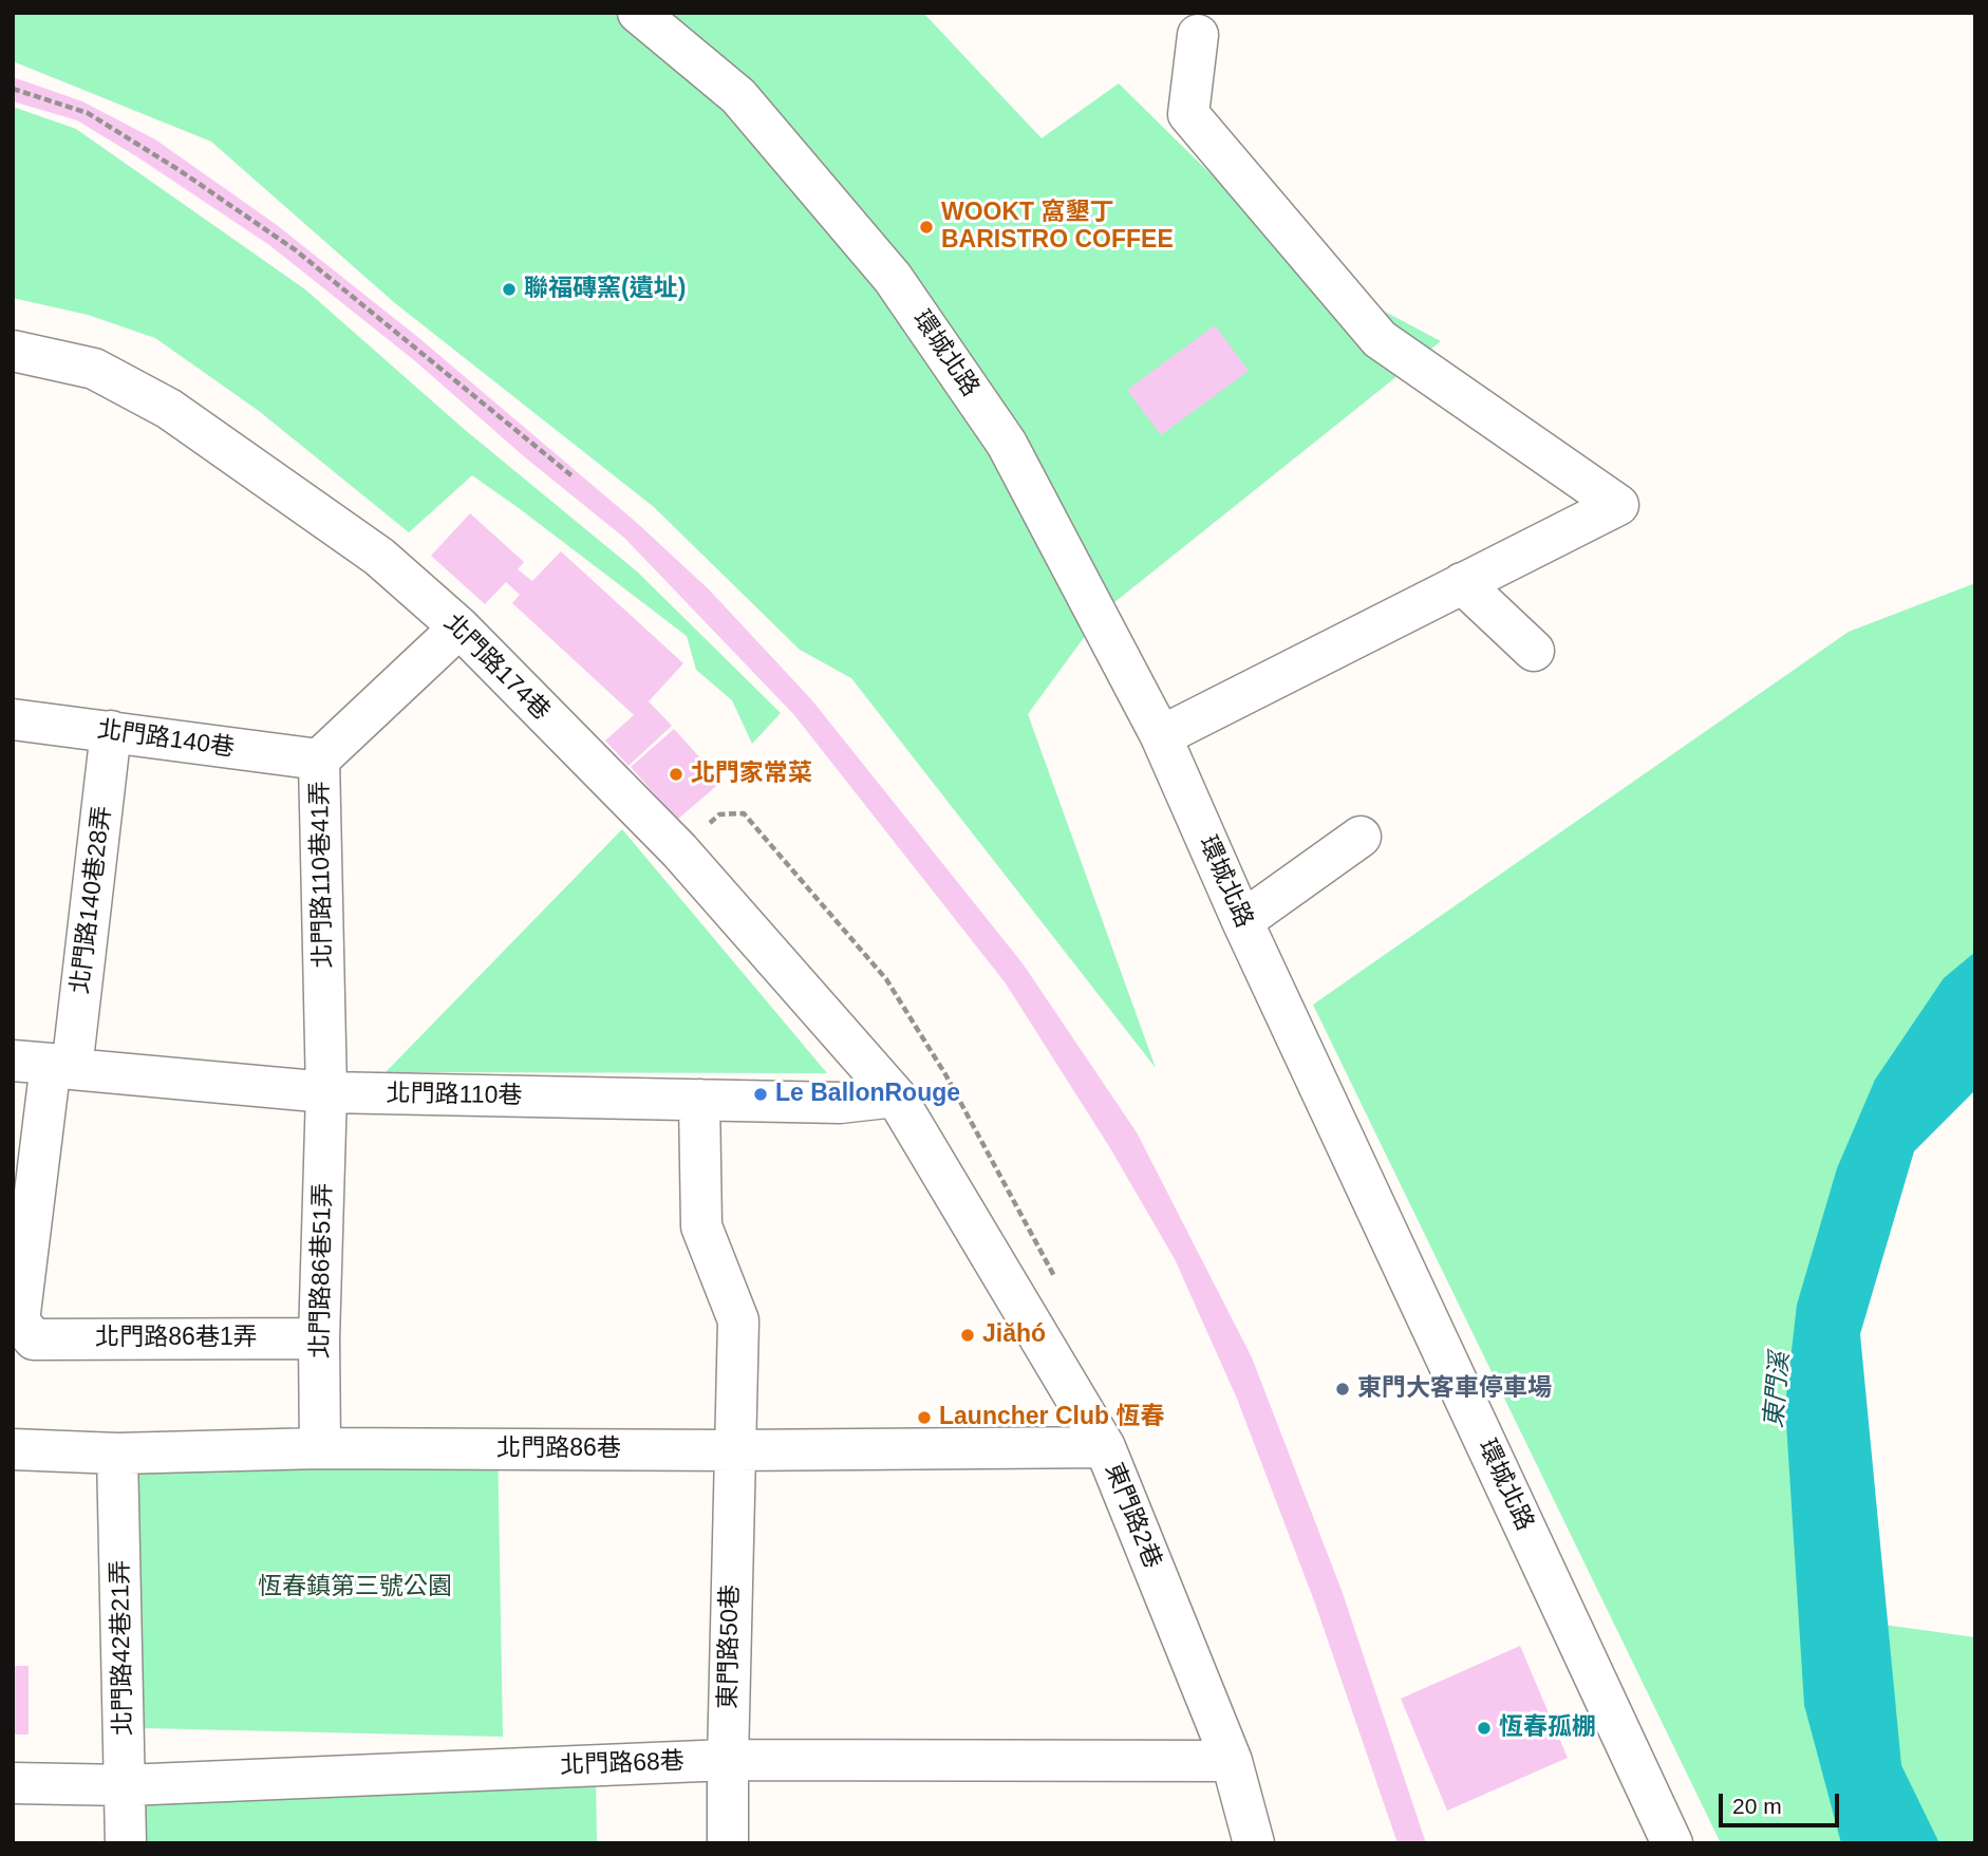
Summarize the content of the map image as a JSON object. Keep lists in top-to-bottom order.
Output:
{
  "streets": {
    "street": [
      "環城北路",
      "北門路174巷",
      "北門路140巷",
      "北門路110巷41弄",
      "北門路140巷28弄",
      "北門路110巷",
      "北門路86巷51弄",
      "北門路86巷1弄",
      "北門路86巷",
      "東門路2巷",
      "東門路50巷",
      "北門路42巷21弄",
      "北門路68巷"
    ]
  },
  "crossings": [
    ["北門路174巷", "北門路110巷41弄"],
    ["北門路174巷", "北門路110巷"],
    ["北門路174巷", "東門路2巷"],
    ["北門路140巷", "北門路110巷41弄"],
    ["北門路140巷", "北門路140巷28弄"],
    ["北門路110巷41弄", "北門路110巷"],
    ["北門路110巷41弄", "北門路86巷51弄"],
    ["北門路140巷28弄", "北門路110巷"],
    ["北門路140巷28弄", "北門路86巷1弄"],
    ["北門路110巷", "北門路86巷51弄"],
    ["北門路110巷", "東門路2巷"],
    ["北門路110巷", "東門路50巷"],
    ["北門路86巷51弄", "北門路86巷1弄"],
    ["北門路86巷51弄", "北門路86巷"],
    ["北門路86巷", "東門路2巷"],
    ["北門路86巷", "東門路50巷"],
    ["北門路86巷", "北門路42巷21弄"],
    ["東門路2巷", "北門路68巷"],
    ["東門路50巷", "北門路68巷"],
    ["北門路42巷21弄", "北門路68巷"]
  ],
  "water": ["東門溪"],
  "parks": ["恆春鎮第三號公園"],
  "places": [
    "WOOKT 窩墾丁 BARISTRO COFFEE",
    "聯福磚窯(遺址)",
    "北門家常菜",
    "Le BallonRouge",
    "Jiăhó",
    "東門大客車停車場",
    "Launcher Club 恆春",
    "恆春孤棚"
  ],
  "scale_bar": "20 m"
}
